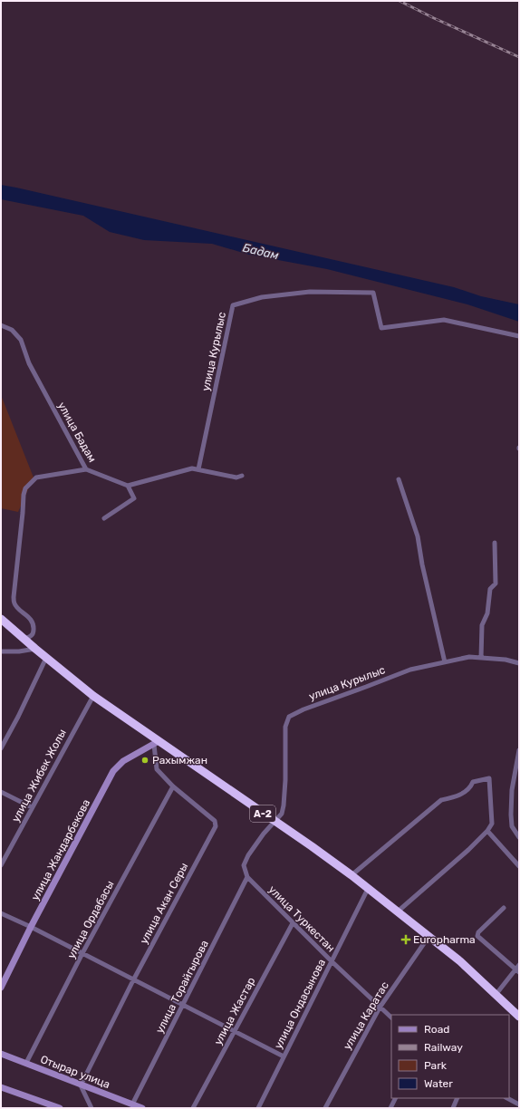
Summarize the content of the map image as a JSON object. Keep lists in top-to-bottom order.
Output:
{
  "streets": {
    "highway": ["A-2"],
    "street": [
      "улица Курылыс",
      "улица Бадам",
      "улица Жибек Жолы",
      "улица Жандарбекова",
      "улица Акан Серы",
      "улица Туркестан",
      "улица Ордабасы",
      "улица Торайгырова",
      "улица Ондасынова",
      "улица Жастар",
      "улица Каратас",
      "Отырар улица"
    ]
  },
  "crossings": [
    ["улица Курылыс", "A-2"],
    ["улица Жибек Жолы", "A-2"],
    ["A-2", "улица Жандарбекова"],
    ["A-2", "улица Акан Серы"],
    ["A-2", "улица Ондасынова"],
    ["A-2", "улица Каратас"],
    ["улица Жандарбекова", "улица Акан Серы"],
    ["улица Акан Серы", "улица Ордабасы"],
    ["улица Акан Серы", "Отырар улица"],
    ["улица Туркестан", "улица Торайгырова"],
    ["улица Туркестан", "улица Ондасынова"],
    ["улица Туркестан", "улица Жастар"],
    ["улица Туркестан", "улица Каратас"],
    ["улица Ордабасы", "Отырар улица"],
    ["улица Торайгырова", "Отырар улица"]
  ],
  "water": ["Бадам"],
  "places": {
    "other": ["Рахымжан"],
    "health": ["Europharma"]
  },
  "legend": [
    "Road",
    "Railway",
    "Park",
    "Water"
  ]
}
